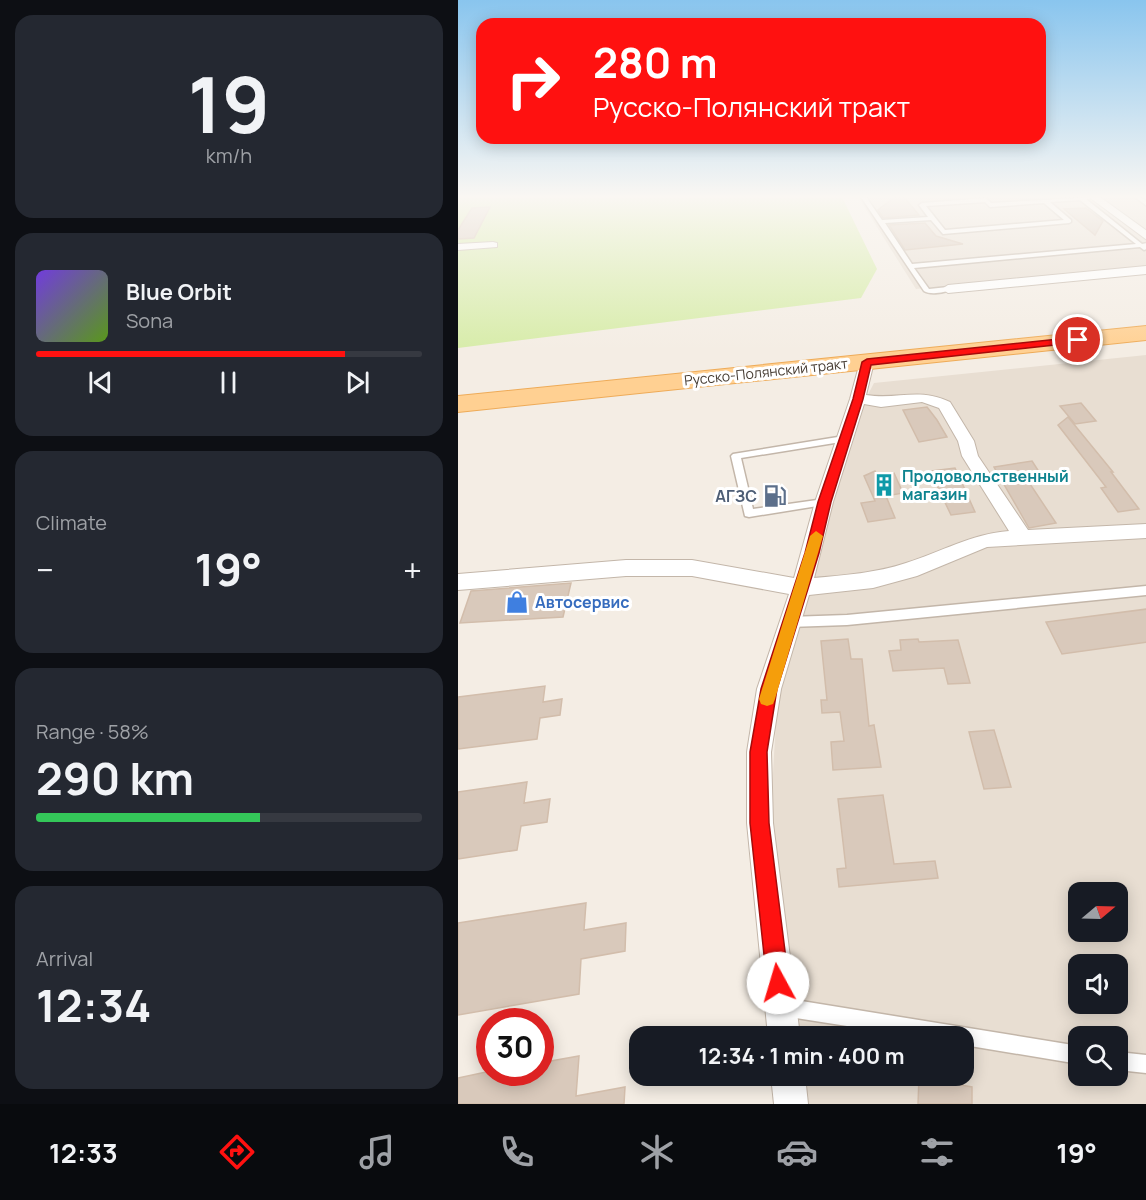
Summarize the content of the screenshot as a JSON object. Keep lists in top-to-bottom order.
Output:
{
  "streets": {
    "main road": ["Русско-Полянский тракт"]
  },
  "places": {
    "building": ["Продовольственный магазин"],
    "fuel station": ["АГЗС"],
    "shop": ["Автосервис"]
  },
  "north": "right",
  "page": {
    "tile": [
      ["19", "km/h"],
      "Climate",
      ["Range · 58%", "290 km"],
      ["Arrival", "12:34"]
    ],
    "turn": ["280 m", "Русско-Полянский тракт"],
    "song": ["Blue Orbit", "Sona"],
    "heat": ["−", "19°", "+"],
    "limit": "30",
    "trip": "12:34 · 1 min · 400 m",
    "tabs": ["12:33", "19°"]
  }
}
